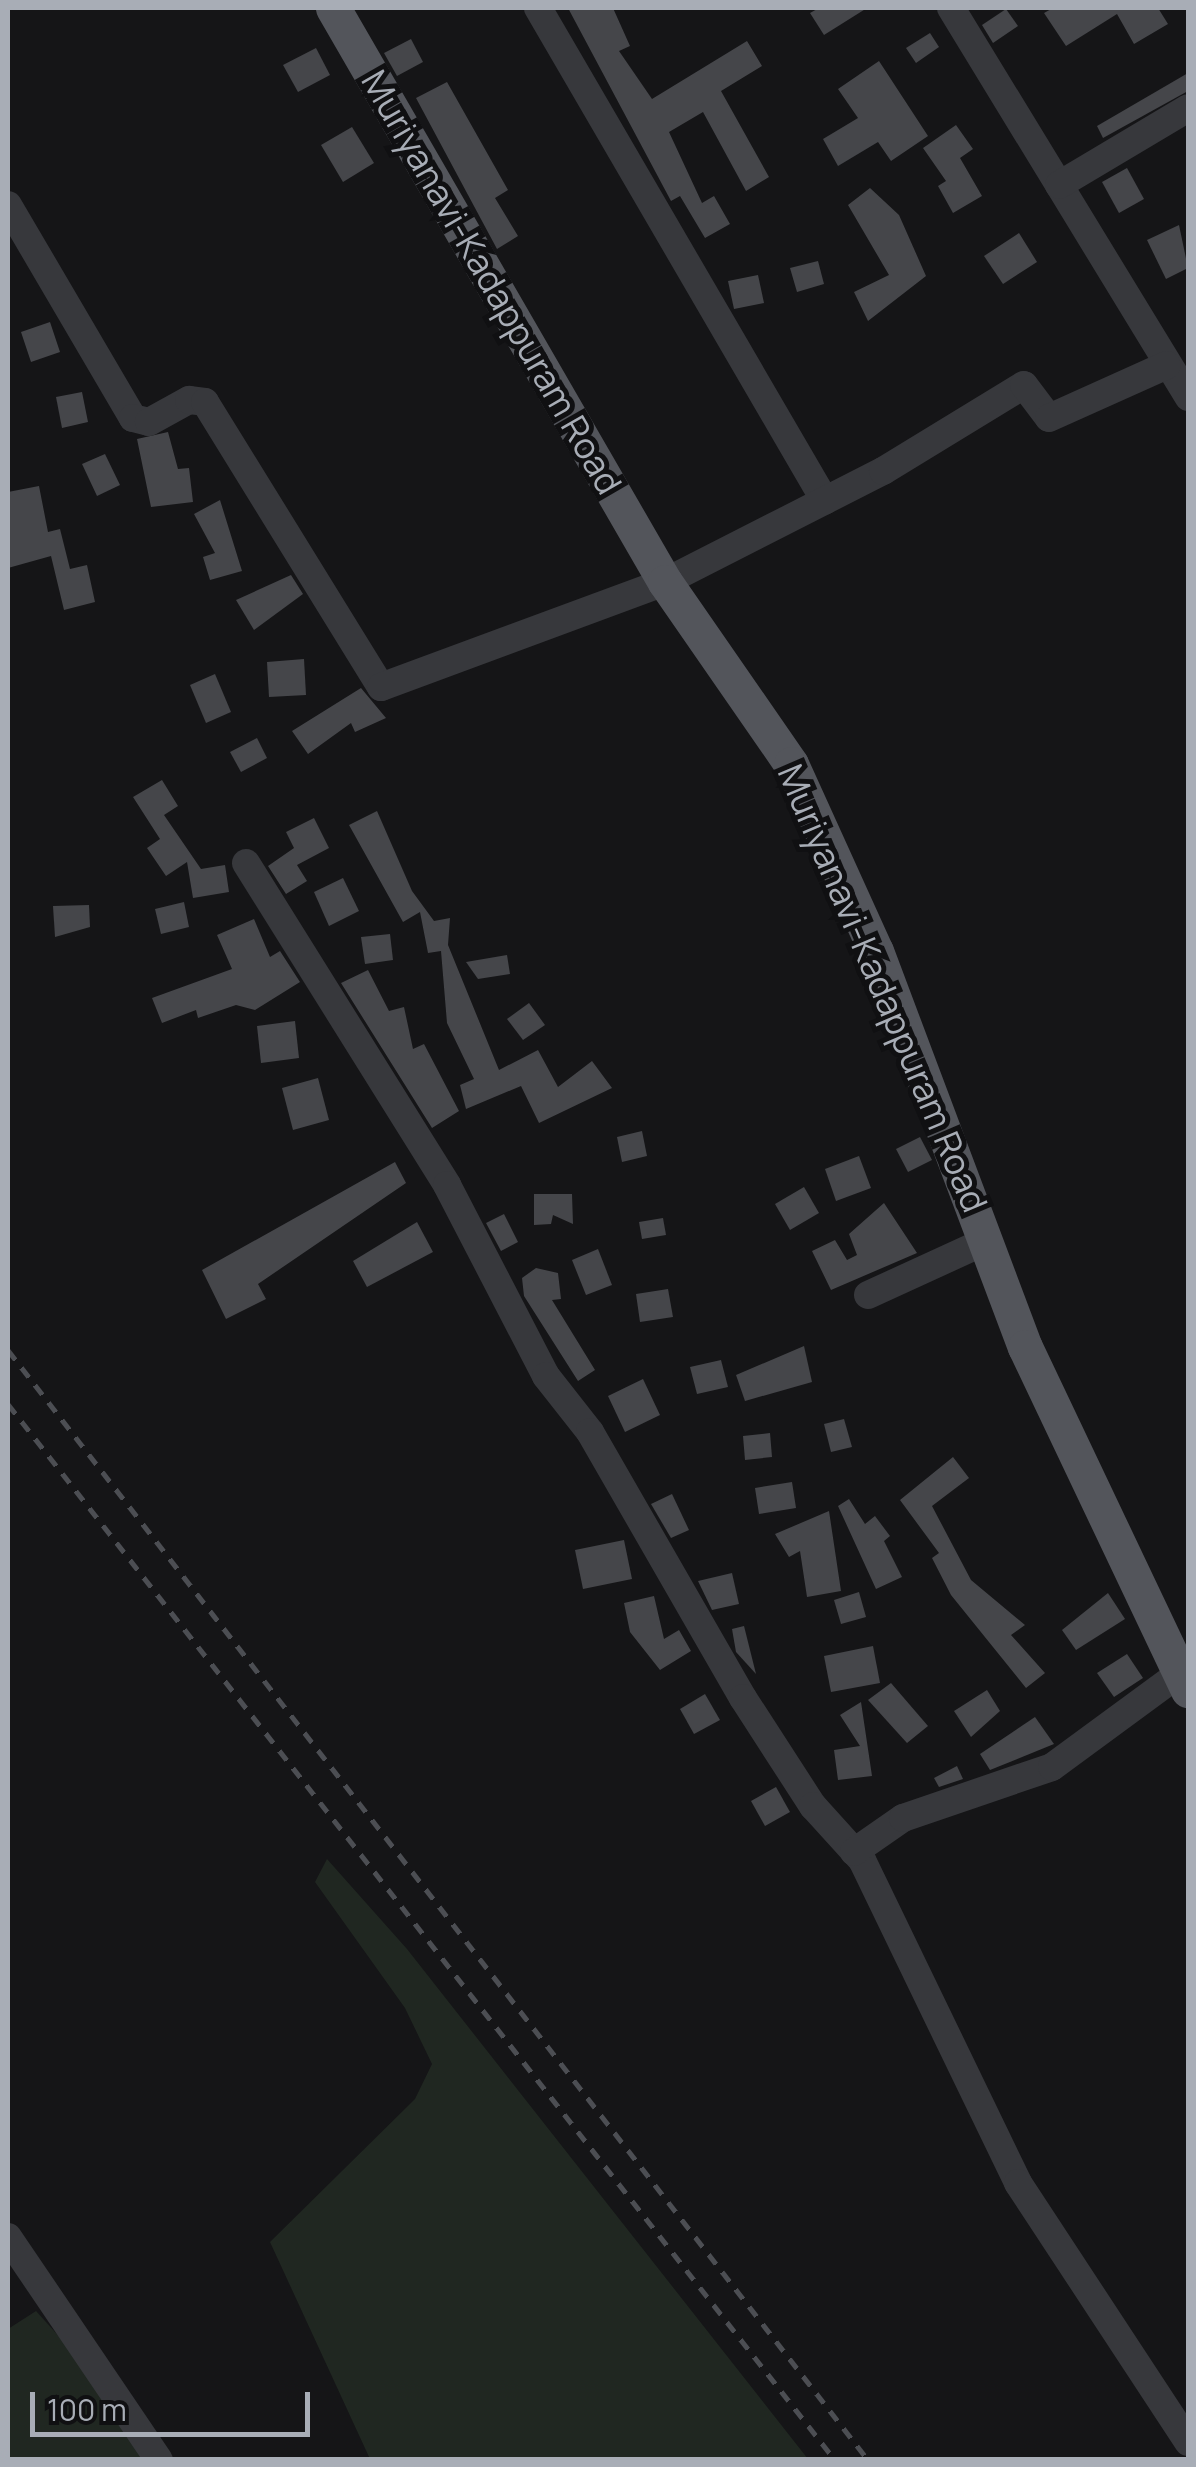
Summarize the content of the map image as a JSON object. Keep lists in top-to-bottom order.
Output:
{
  "streets": {
    "main road": ["Muriyanavi-Kadappuram Road"]
  },
  "scale_bar": "100 m"
}
